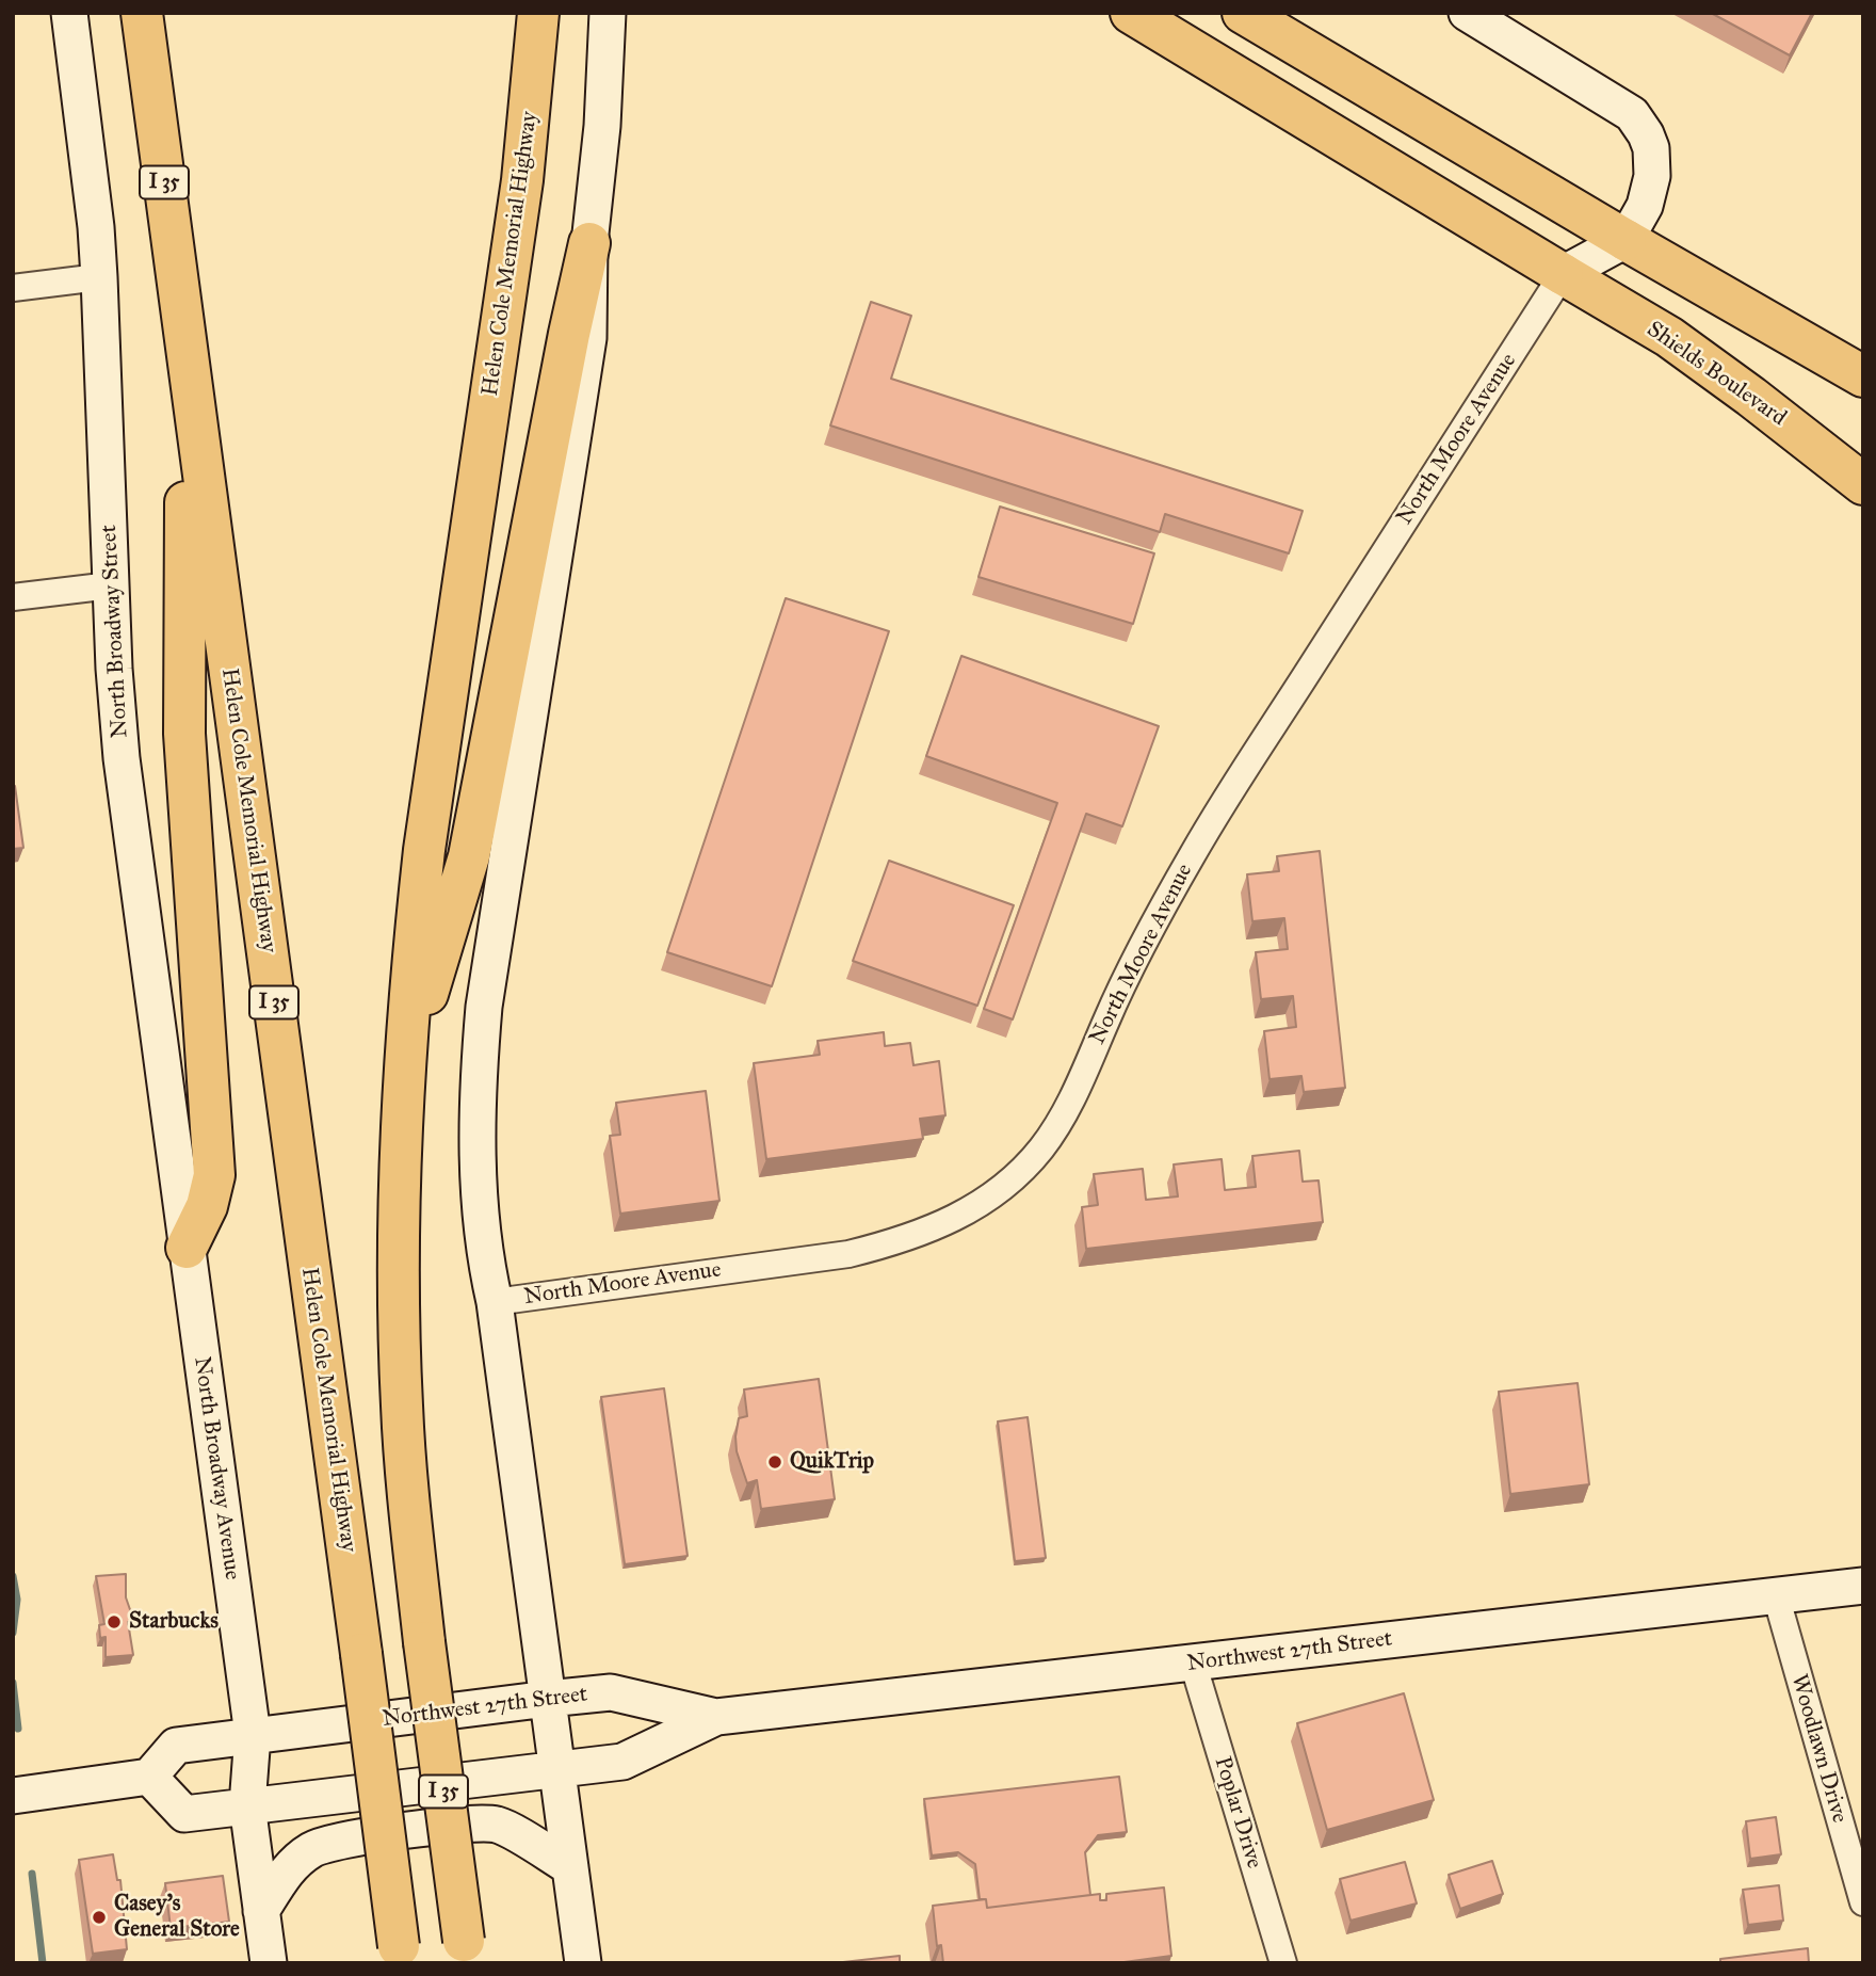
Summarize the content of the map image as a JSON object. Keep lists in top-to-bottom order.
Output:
{
  "streets": {
    "main road": [
      "I 35",
      "Helen Cole Memorial Highway",
      "Shields Boulevard",
      "North Broadway Street",
      "North Broadway Avenue",
      "Northwest 27th Street"
    ],
    "street": ["North Moore Avenue", "Woodlawn Drive", "Poplar Drive"]
  },
  "crossings": [
    ["Shields Boulevard", "North Moore Avenue"],
    ["North Broadway Street", "North Broadway Avenue"],
    ["North Broadway Avenue", "Northwest 27th Street"],
    ["Northwest 27th Street", "Woodlawn Drive"],
    ["Northwest 27th Street", "Poplar Drive"]
  ],
  "places": ["QuikTrip", "Starbucks", "Casey's General Store"]
}
